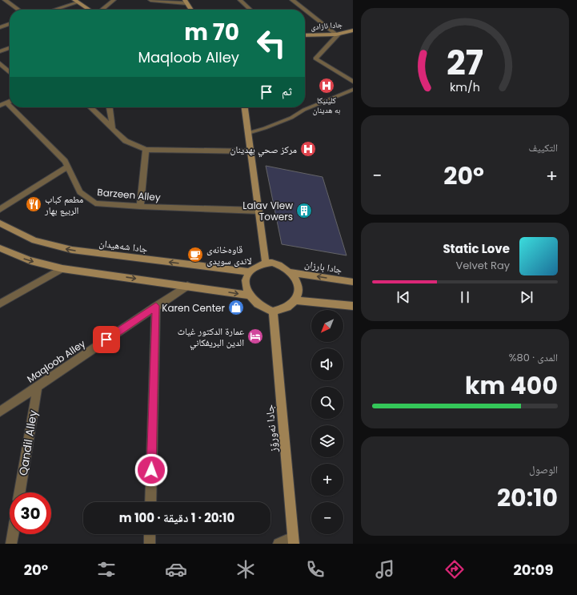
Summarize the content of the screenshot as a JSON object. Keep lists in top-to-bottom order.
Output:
{
  "streets": {
    "main road": [
      "جادا ئازادی",
      "جادا شەهیدان",
      "جادا بارزان",
      "جادا نەورۆز"
    ],
    "street": ["Barzeen Alley", "Maqloob Alley", "Qandil Alley"]
  },
  "crossings": [
    ["جادا شەهیدان", "جادا بارزان"],
    ["جادا شەهیدان", "جادا نەورۆز"],
    ["جادا بارزان", "جادا نەورۆز"],
    ["Maqloob Alley", "Qandil Alley"]
  ],
  "places": {
    "hospital": ["كلينيكا به هدينان", "مركز صحي بهدينان"],
    "restaurant": ["مطعم كباب الربيع بهار"],
    "building": ["Lalav View Towers"],
    "cafe": ["قاوەخانەی لاندی سویدی"],
    "shop": ["Karen Center"],
    "hotel": ["عمارة الدكتور غياث الدين البريفكاني"]
  },
  "north": "bottom left",
  "page": {
    "turn": ["70 m", "Maqloob Alley"],
    "then": "ثم",
    "tile": [
      "التكييف",
      ["المدى · 80%", "400 km"],
      ["الوصول", "20:10"]
    ],
    "heat": ["−", "20°", "+"],
    "song": ["Static Love", "Velvet Ray"],
    "map_buttons": ["+", "−"],
    "limit": "30",
    "trip": "20:10 · 1 دقيقة · 100 m",
    "tabs": ["20:09", "20°"],
    "gauge": ["27", "km/h"]
  }
}
